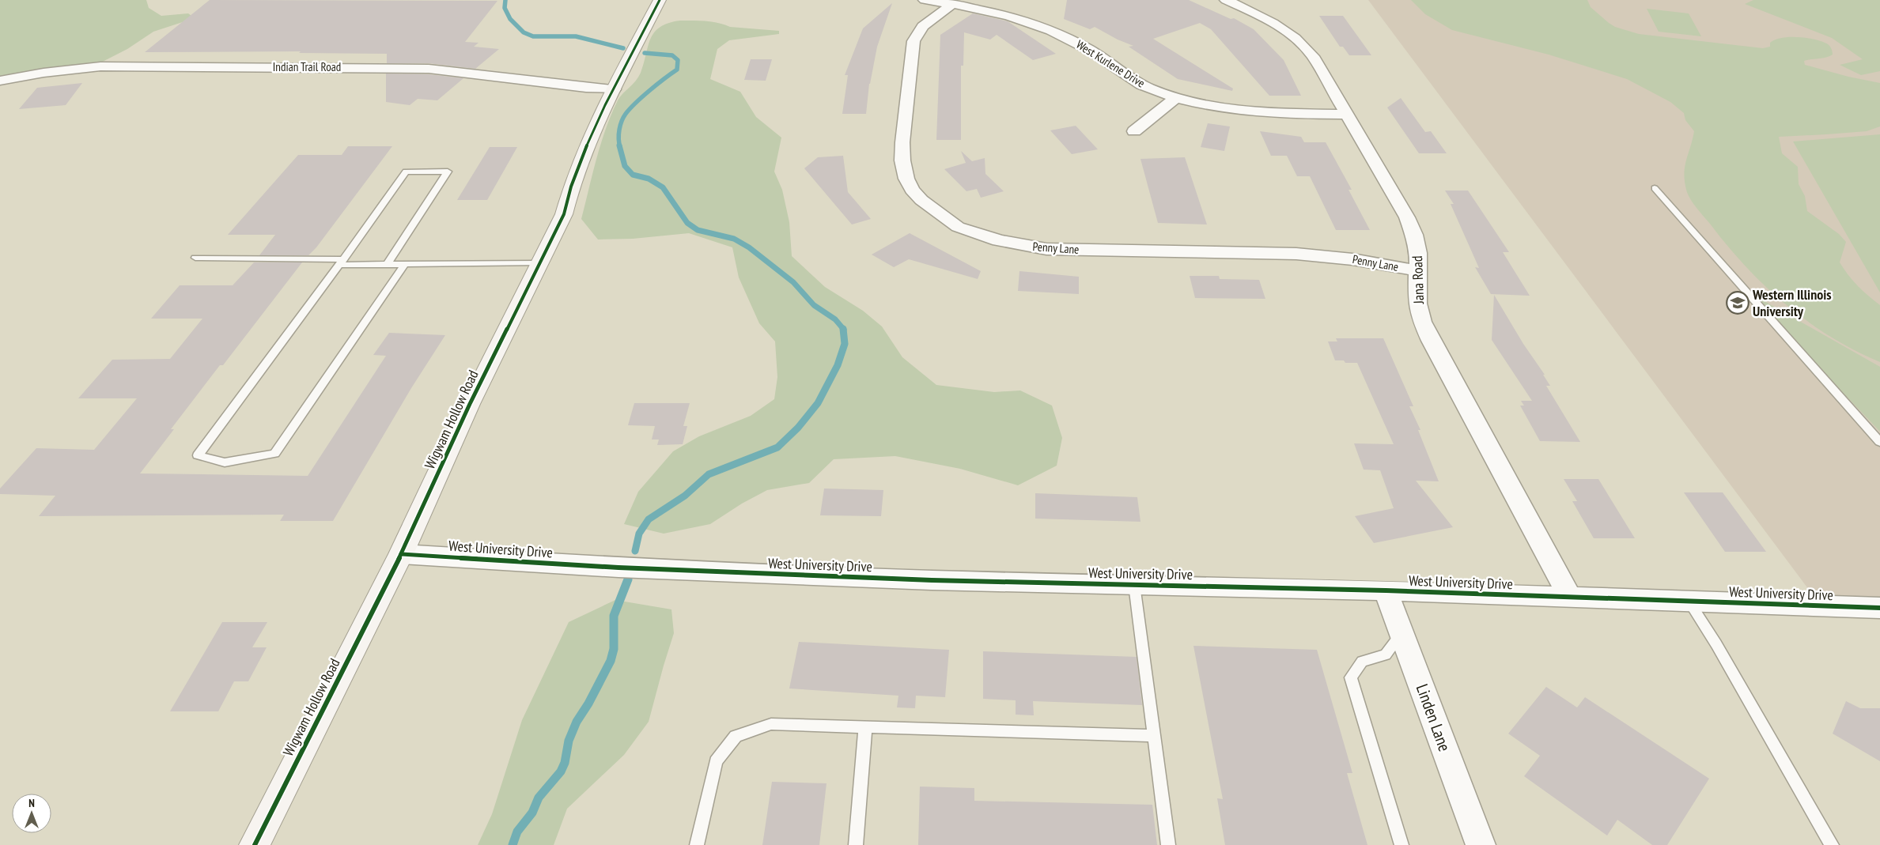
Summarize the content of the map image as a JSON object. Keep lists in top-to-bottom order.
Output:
{
  "streets": {
    "street": [
      "West Kurlene Drive",
      "Indian Trail Road",
      "Penny Lane",
      "Jana Road",
      "Wigwam Hollow Road",
      "West University Drive",
      "Linden Lane"
    ]
  },
  "crossings": [
    ["West Kurlene Drive", "Penny Lane"],
    ["West Kurlene Drive", "Jana Road"],
    ["Indian Trail Road", "Wigwam Hollow Road"],
    ["Penny Lane", "Jana Road"],
    ["Jana Road", "West University Drive"],
    ["Wigwam Hollow Road", "West University Drive"],
    ["West University Drive", "Linden Lane"]
  ],
  "places": {
    "school or university": ["Western Illinois University"]
  },
  "north": "top"
}
